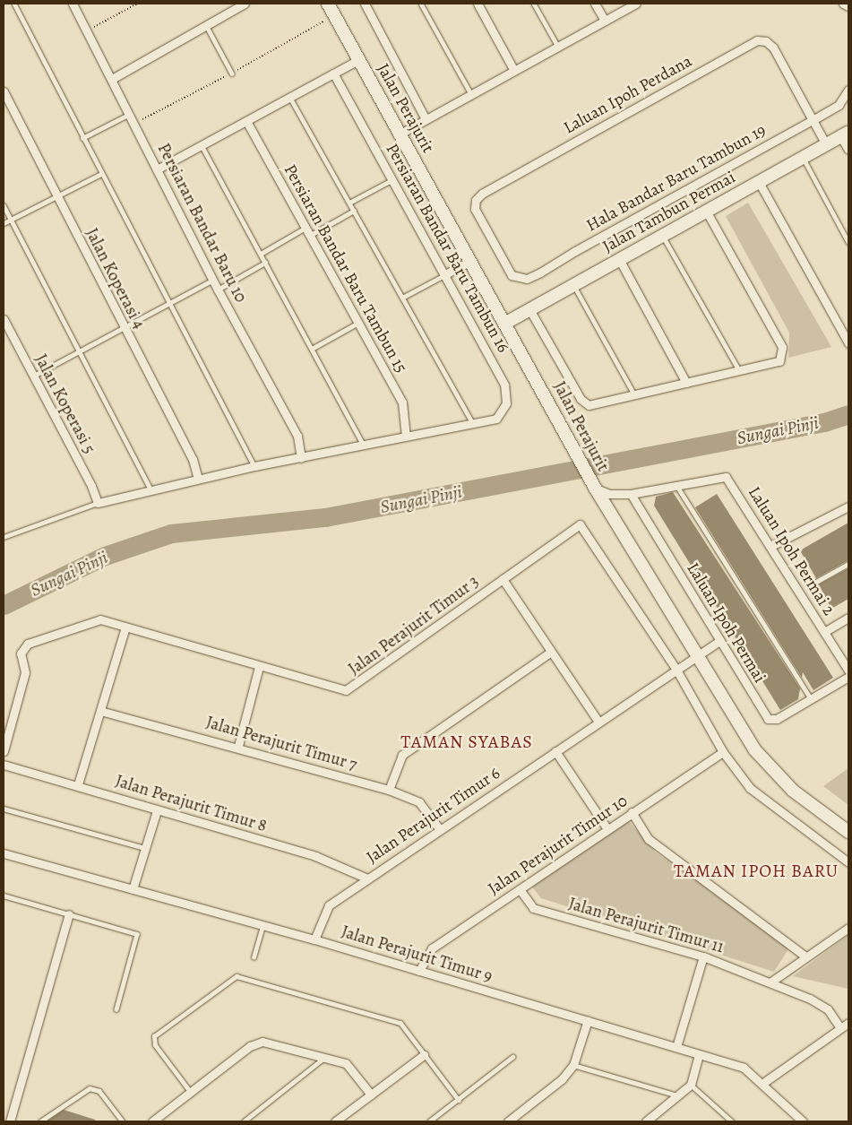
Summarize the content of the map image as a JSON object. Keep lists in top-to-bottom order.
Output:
{
  "streets": {
    "street": [
      "Laluan Ipoh Perdana",
      "Jalan Perajurit",
      "Hala Bandar Baru Tambun 19",
      "Jalan Tambun Permai",
      "Persiaran Bandar Baru 10",
      "Persiaran Bandar Baru Tambun 16",
      "Persiaran Bandar Baru Tambun 15",
      "Jalan Koperasi 4",
      "Jalan Koperasi 5",
      "Laluan Ipoh Permai 2",
      "Laluan Ipoh Permai",
      "Jalan Perajurit Timur 3",
      "Jalan Perajurit Timur 7",
      "Jalan Perajurit Timur 8",
      "Jalan Perajurit Timur 6",
      "Jalan Perajurit Timur 10",
      "Jalan Perajurit Timur 11",
      "Jalan Perajurit Timur 9"
    ]
  },
  "crossings": [
    ["Laluan Ipoh Perdana", "Hala Bandar Baru Tambun 19"],
    ["Laluan Ipoh Perdana", "Jalan Tambun Permai"],
    ["Jalan Perajurit", "Jalan Tambun Permai"],
    ["Jalan Perajurit", "Jalan Perajurit Timur 6"],
    ["Laluan Ipoh Permai", "Jalan Perajurit Timur 6"],
    ["Jalan Perajurit Timur 3", "Jalan Perajurit Timur 6"],
    ["Jalan Perajurit Timur 7", "Jalan Perajurit Timur 6"],
    ["Jalan Perajurit Timur 8", "Jalan Perajurit Timur 6"],
    ["Jalan Perajurit Timur 6", "Jalan Perajurit Timur 9"],
    ["Jalan Perajurit Timur 10", "Jalan Perajurit Timur 11"],
    ["Jalan Perajurit Timur 10", "Jalan Perajurit Timur 9"]
  ],
  "districts": ["TAMAN SYABAS", "TAMAN IPOH BARU"],
  "water": ["Sungai Pinji"]
}
